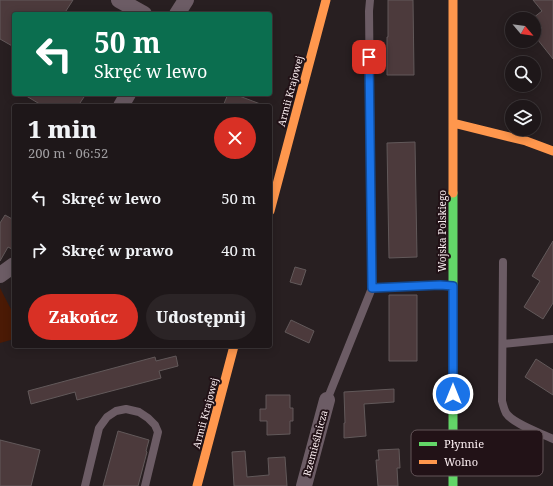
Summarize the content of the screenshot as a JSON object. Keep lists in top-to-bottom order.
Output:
{
  "streets": {
    "street": ["Armii Krajowej", "Wojska Polskiego", "Rzemieślnicza"]
  },
  "legend": ["Płynnie", "Wolno"],
  "north": "bottom right",
  "page": {
    "turn": ["50 m", "Skręć w lewo"],
    "heading": ["1 min", "200 m · 06:52"],
    "list": [
      {
        "name": "Skręć w lewo",
        "value": "50 m"
      },
      {
        "name": "Skręć w prawo",
        "value": "40 m"
      }
    ],
    "buttons": ["Zakończ", "Udostępnij"]
  }
}
